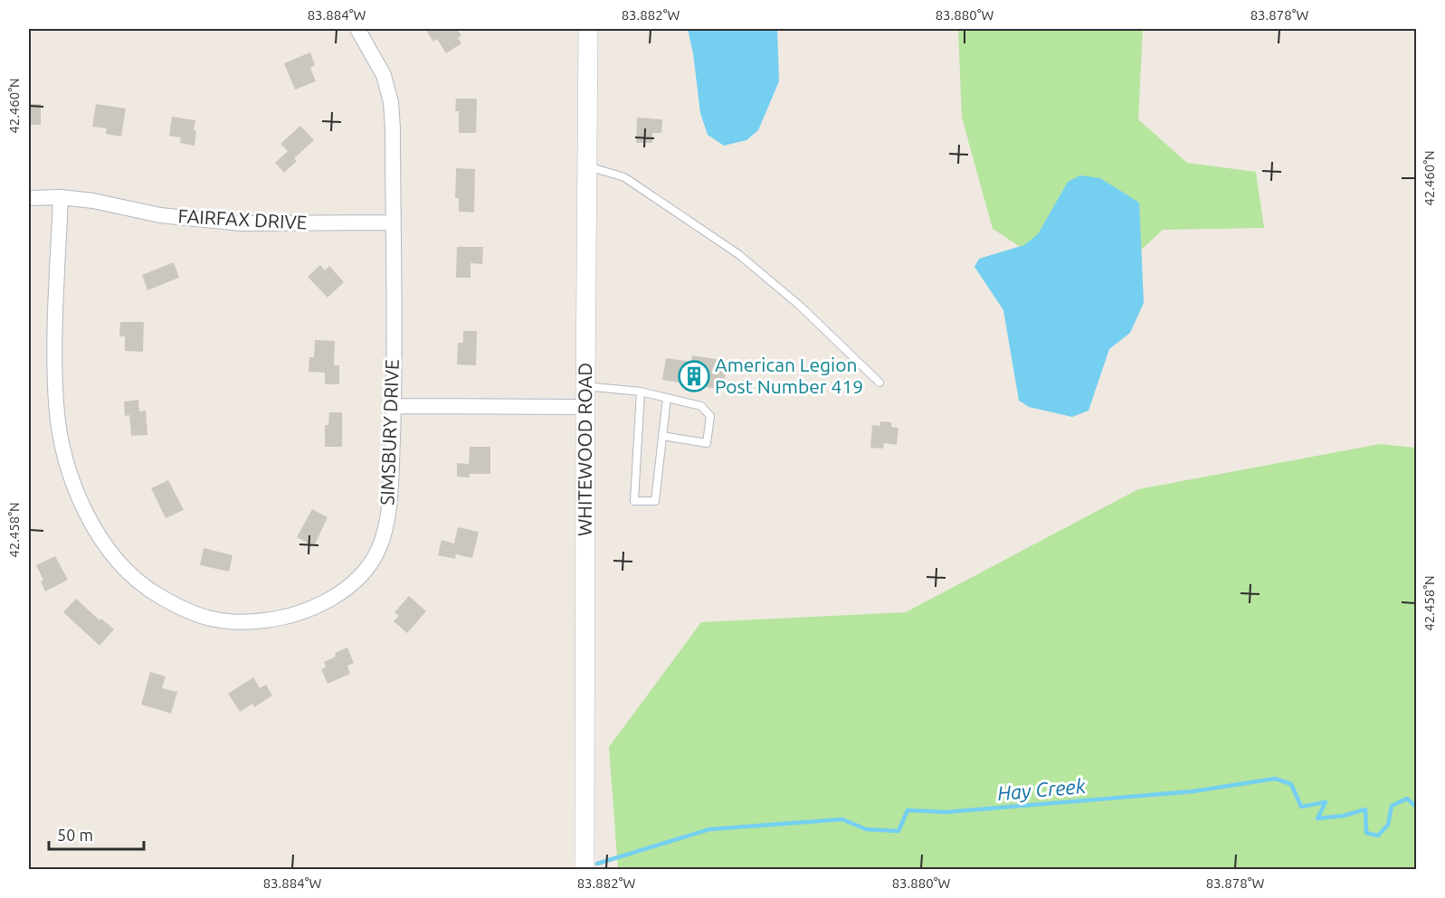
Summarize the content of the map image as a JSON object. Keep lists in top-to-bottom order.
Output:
{
  "streets": {
    "street": ["FAIRFAX DRIVE", "SIMSBURY DRIVE", "WHITEWOOD ROAD"]
  },
  "crossings": [
    ["FAIRFAX DRIVE", "SIMSBURY DRIVE"]
  ],
  "water": ["Hay Creek"],
  "places": {
    "building": ["American Legion Post Number 419"]
  },
  "scale_bar": "50 m",
  "coordinates": [
    "83.884°W",
    "83.882°W",
    "83.880°W",
    "83.878°W",
    "42.460°N",
    "42.458°N"
  ]
}
